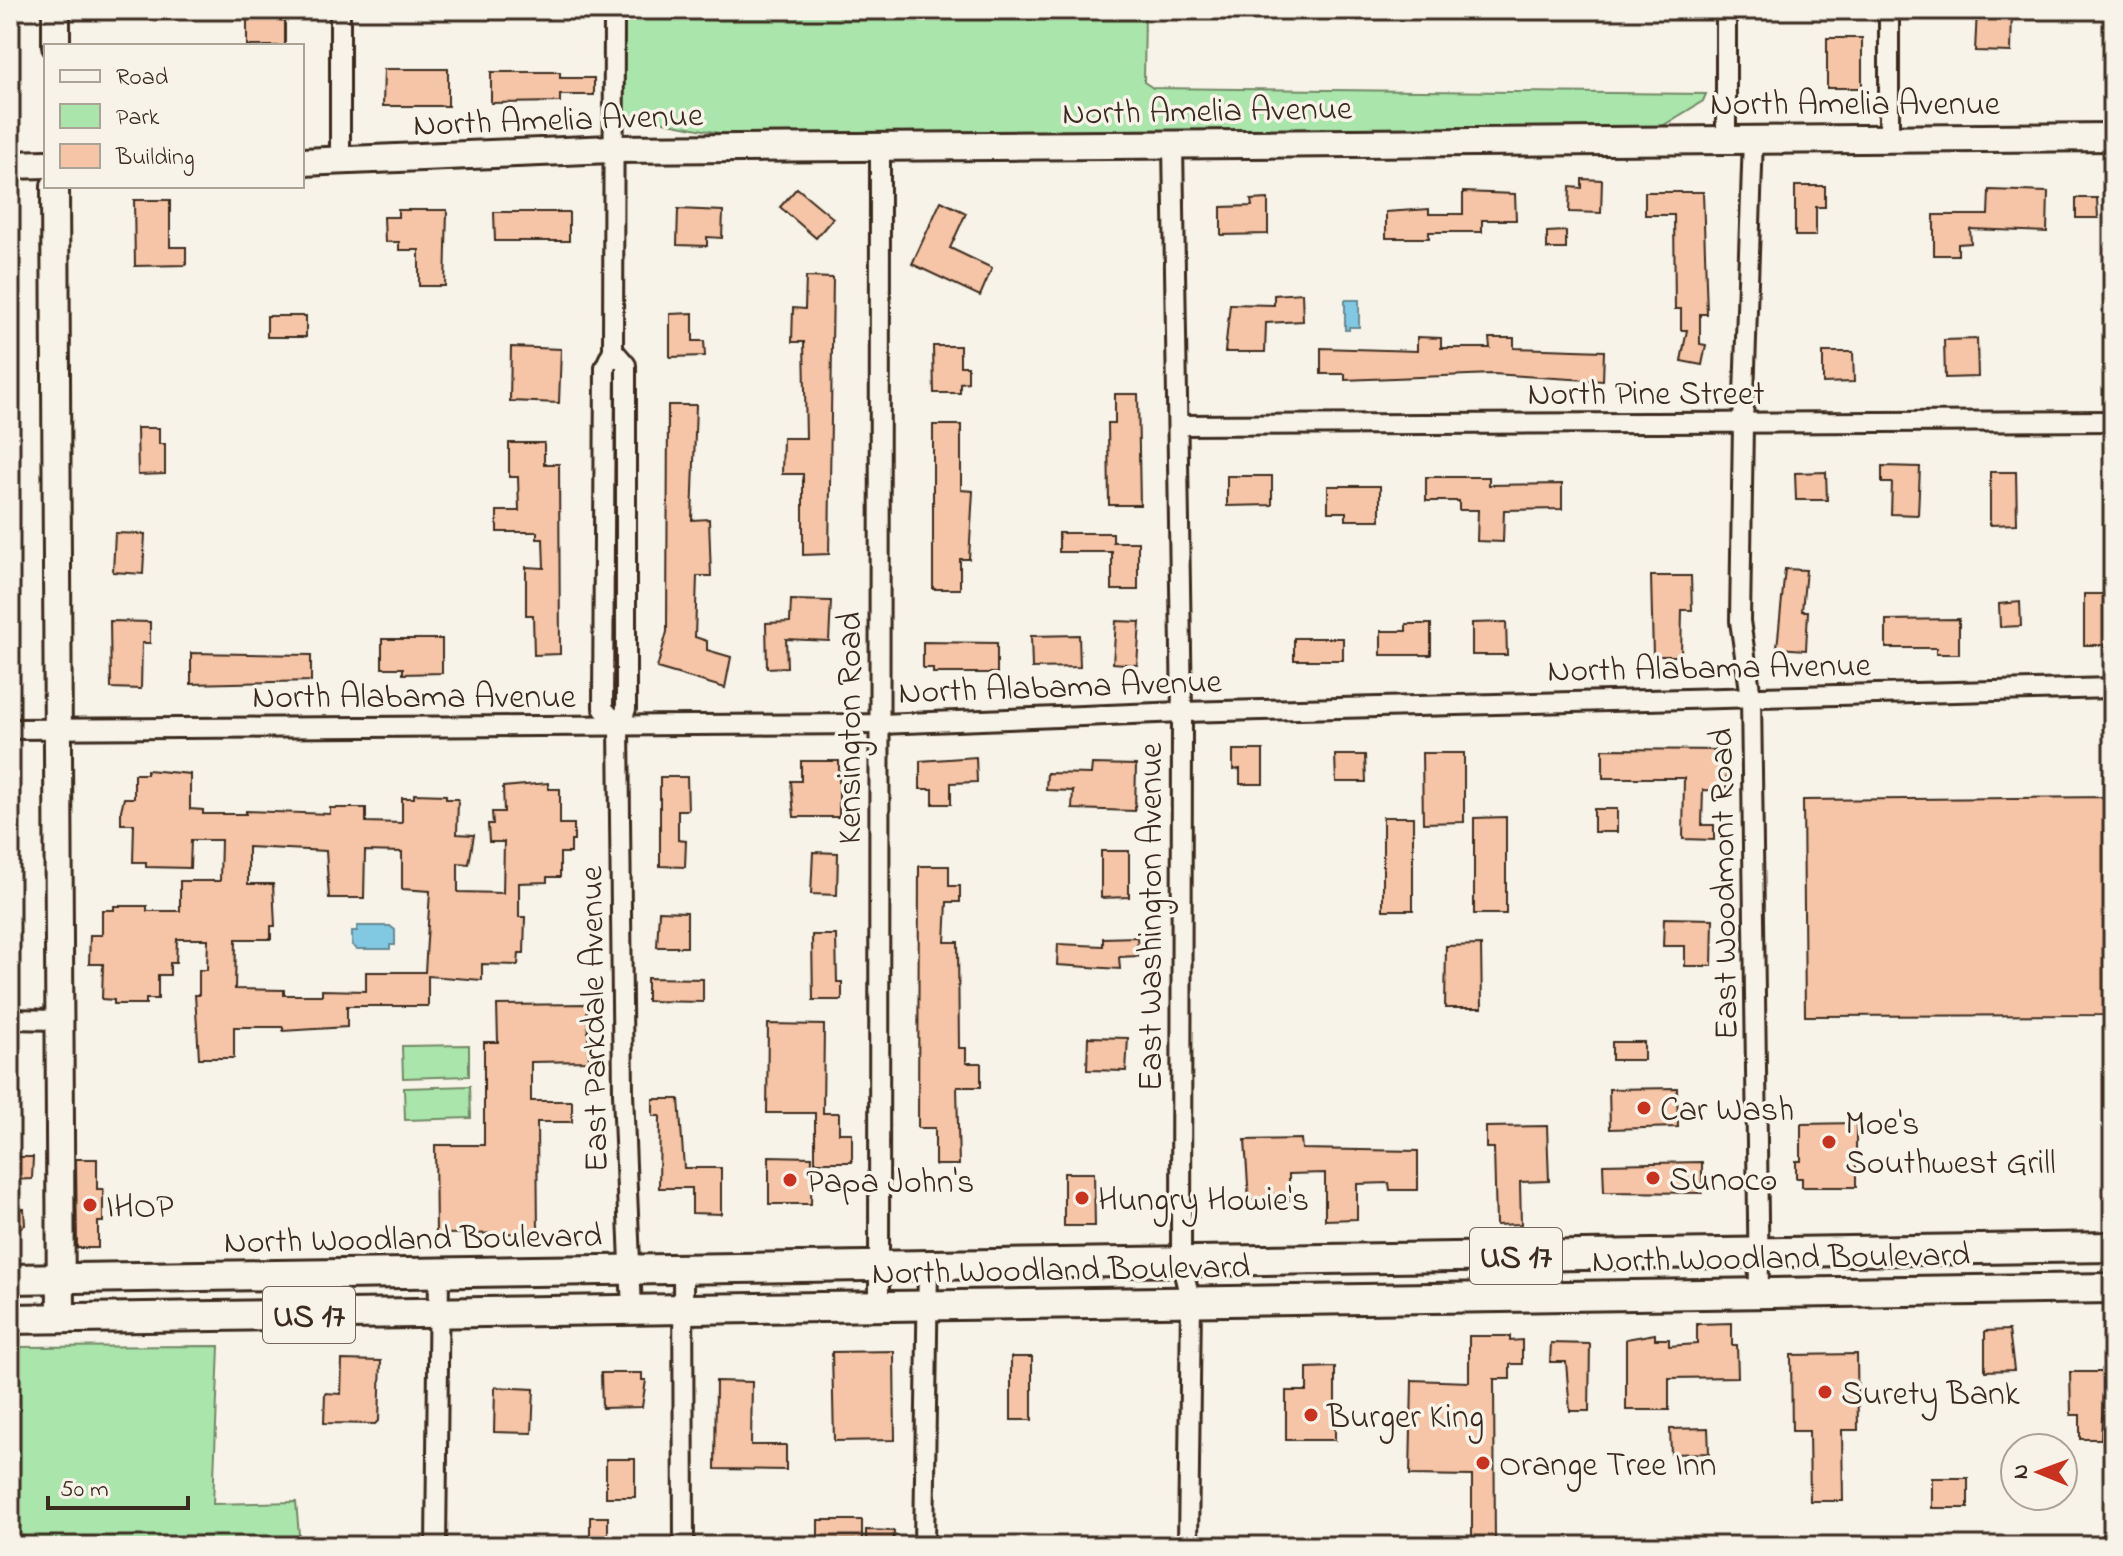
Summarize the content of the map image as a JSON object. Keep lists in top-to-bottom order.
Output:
{
  "streets": {
    "main road": ["North Amelia Avenue", "North Woodland Boulevard", "US 17"],
    "street": [
      "North Pine Street",
      "North Alabama Avenue",
      "Kensington Road",
      "East Woodmont Road",
      "East Washington Avenue",
      "East Parkdale Avenue"
    ]
  },
  "crossings": [
    ["North Amelia Avenue", "Kensington Road"],
    ["North Amelia Avenue", "East Woodmont Road"],
    ["North Amelia Avenue", "East Washington Avenue"],
    ["North Amelia Avenue", "East Parkdale Avenue"],
    ["North Pine Street", "East Woodmont Road"],
    ["North Pine Street", "East Washington Avenue"],
    ["North Alabama Avenue", "Kensington Road"],
    ["North Alabama Avenue", "East Woodmont Road"],
    ["North Alabama Avenue", "East Washington Avenue"],
    ["North Alabama Avenue", "East Parkdale Avenue"],
    ["Kensington Road", "North Woodland Boulevard"],
    ["East Woodmont Road", "North Woodland Boulevard"],
    ["East Washington Avenue", "North Woodland Boulevard"],
    ["East Parkdale Avenue", "North Woodland Boulevard"]
  ],
  "places": [
    "Car Wash",
    "Moe's Southwest Grill",
    "Sunoco",
    "Papa John's",
    "Hungry Howie's",
    "IHOP",
    "Surety Bank",
    "Burger King",
    "Orange Tree Inn"
  ],
  "legend": ["Road", "Park", "Building"],
  "scale_bar": "50 m",
  "north": "left"
}
